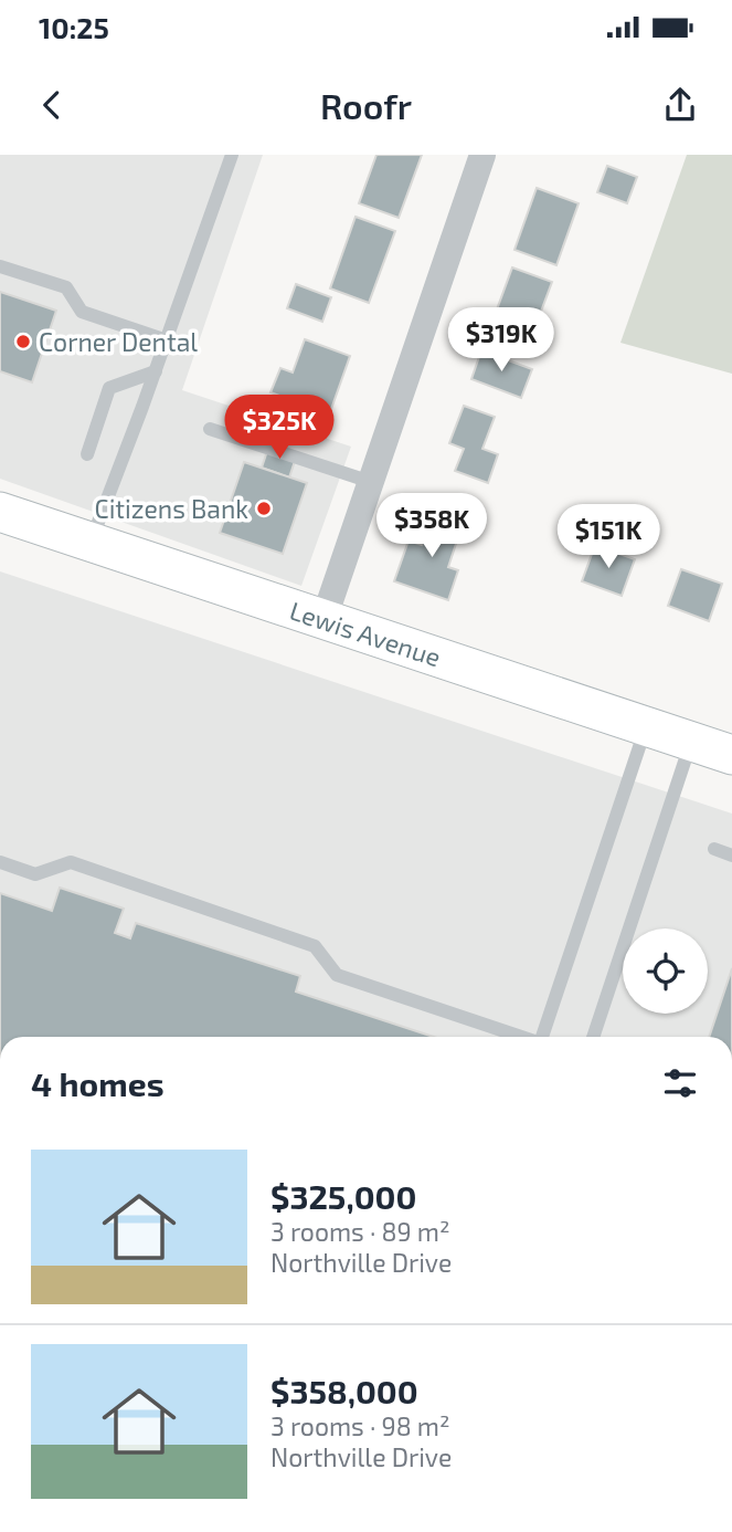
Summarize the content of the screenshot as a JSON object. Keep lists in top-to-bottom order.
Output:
{
  "streets": {
    "main road": ["Lewis Avenue"]
  },
  "places": ["Corner Dental", "Citizens Bank"],
  "page": {
    "status": "10:25",
    "header": "Roofr",
    "price": [
      "$319K",
      "$325K",
      "$358K",
      "$151K"
    ],
    "heading": "4 homes",
    "list": [
      {
        "name": "$325,000",
        "note": "3 rooms · 89 m² · Northville Drive"
      },
      {
        "name": "$358,000",
        "note": "3 rooms · 98 m² · Northville Drive"
      }
    ]
  }
}
